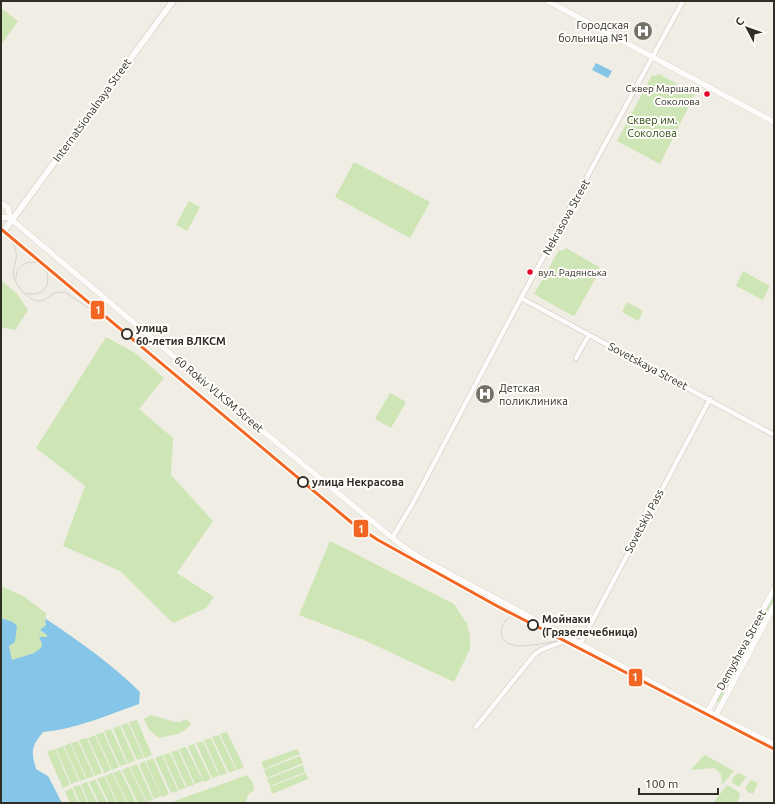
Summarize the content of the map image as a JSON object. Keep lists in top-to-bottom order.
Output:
{
  "streets": {
    "main road": ["Internatsionalnaya Street"],
    "street": [
      "Nekrasova Street",
      "Sovetskaya Street",
      "60 Rokiv VLKSM Street",
      "Sovetskiy Pass",
      "Demysheva Street"
    ]
  },
  "crossings": [
    ["Internatsionalnaya Street", "60 Rokiv VLKSM Street"],
    ["Nekrasova Street", "Sovetskaya Street"],
    ["Nekrasova Street", "60 Rokiv VLKSM Street"],
    ["Sovetskaya Street", "Sovetskiy Pass"],
    ["60 Rokiv VLKSM Street", "Sovetskiy Pass"],
    ["60 Rokiv VLKSM Street", "Demysheva Street"]
  ],
  "parks": ["Сквер им. Соколова"],
  "places": {
    "hospital": ["Городская больница №1", "Детская поликлиника"],
    "other": [
      "Сквер Маршала Соколова",
      "вул. Радянська",
      "улица 60-летия ВЛКСМ",
      "улица Некрасова",
      "Мойнаки (Грязелечебница)"
    ]
  },
  "lines": ["transit line 1"],
  "scale_bar": "100 m",
  "north": "top left"
}
